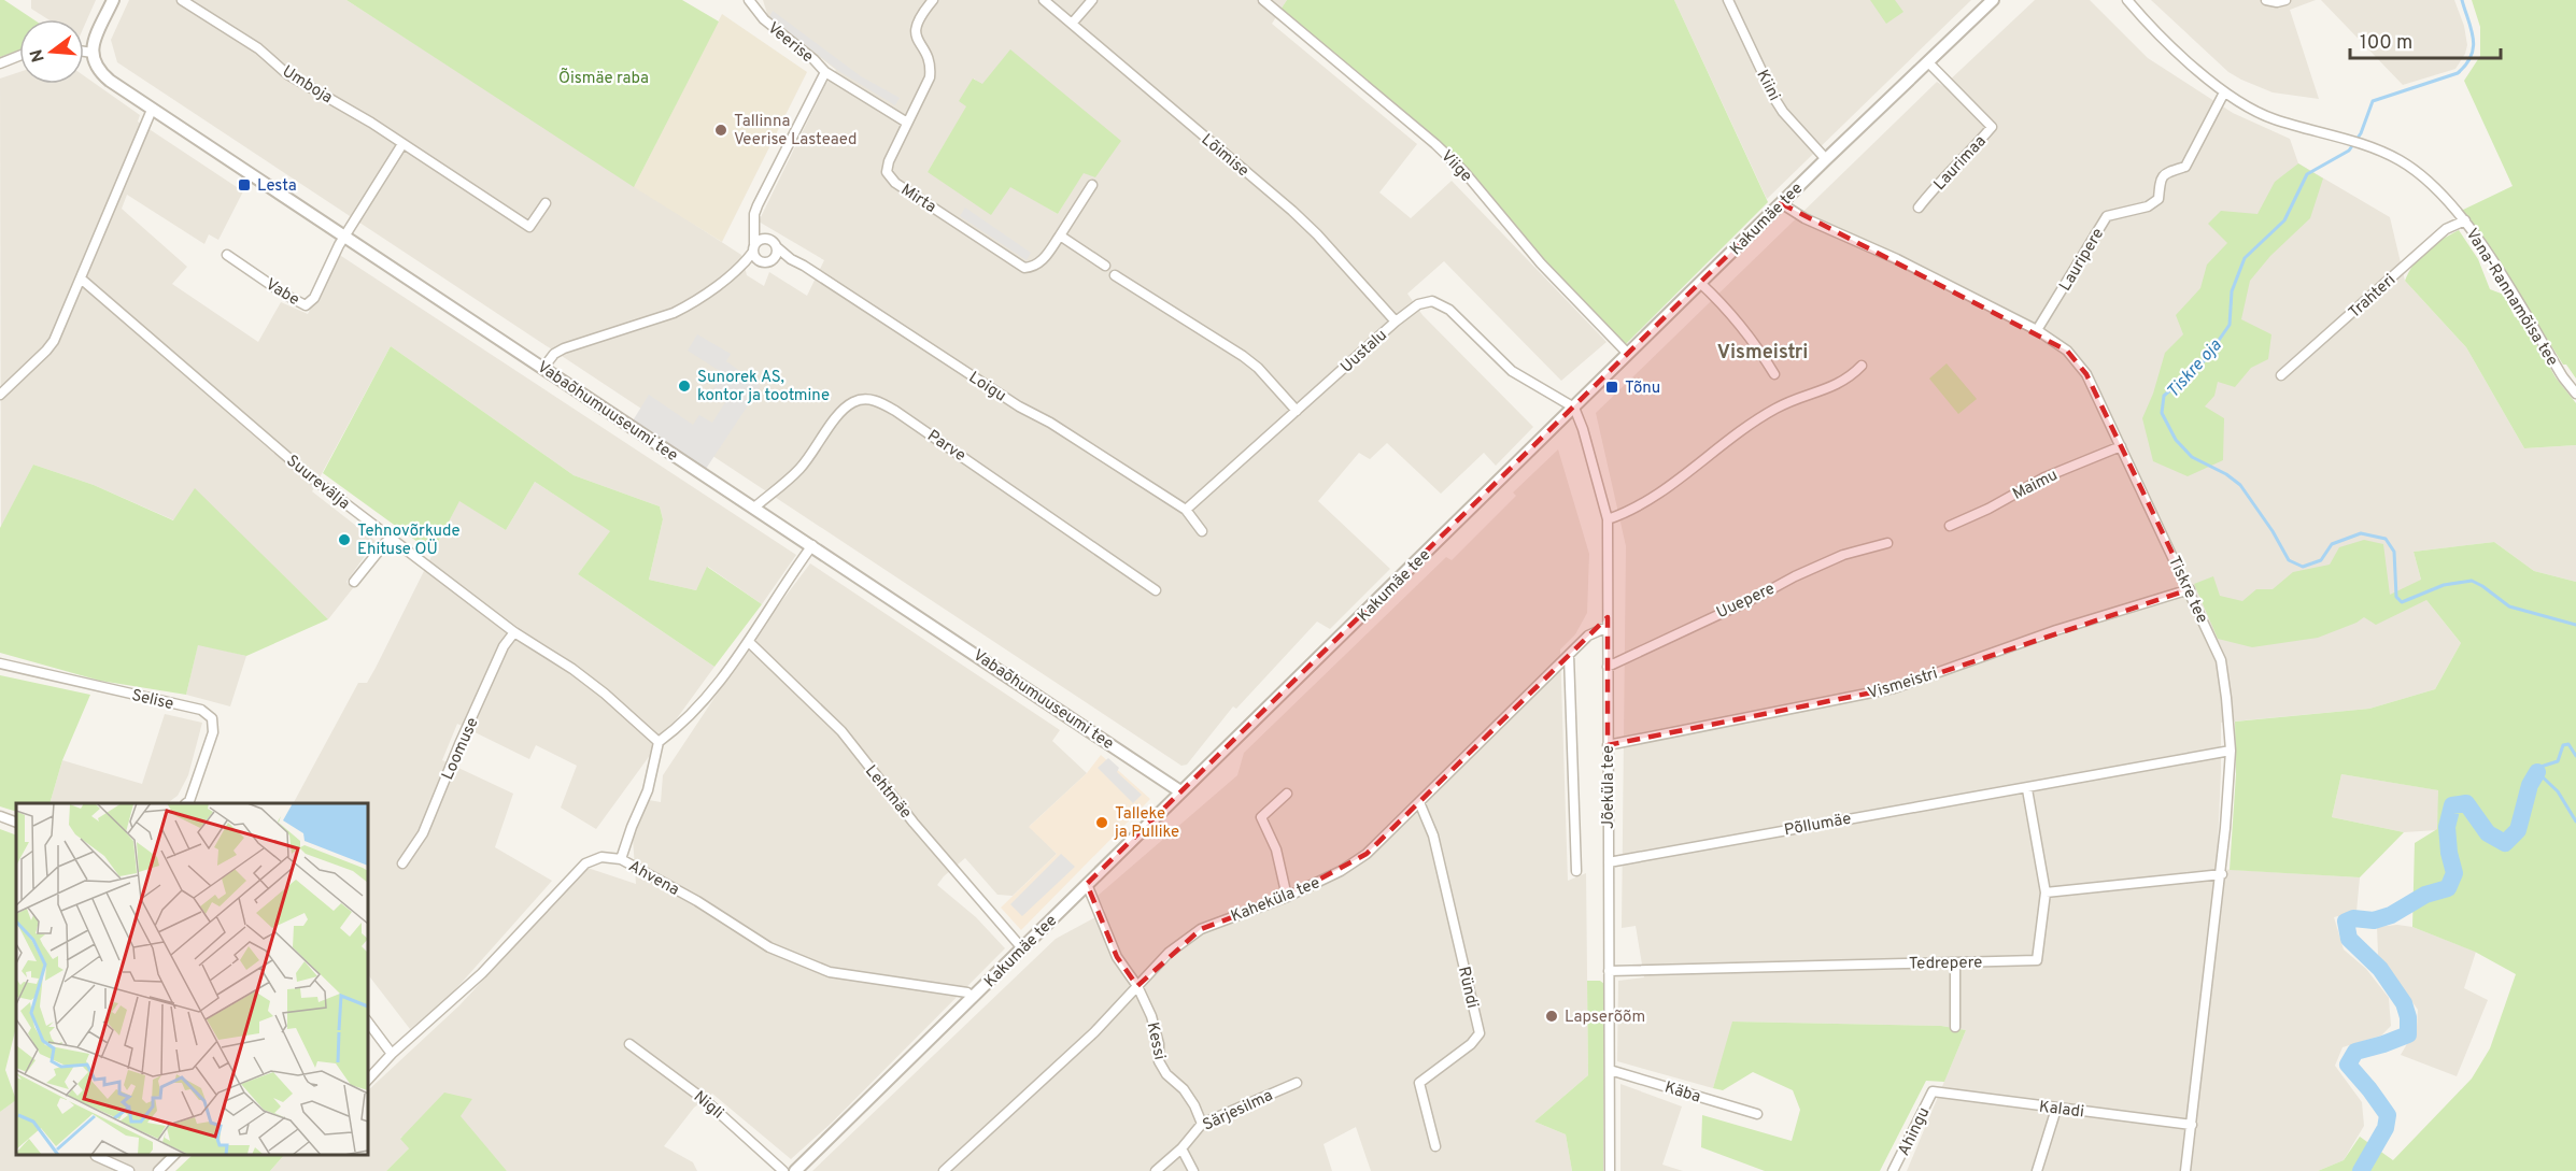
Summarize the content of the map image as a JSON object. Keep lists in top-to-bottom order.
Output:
{
  "streets": {
    "street": [
      "Veerise",
      "Umboja",
      "Kiini",
      "Lõimise",
      "Laurimaa",
      "Viige",
      "Mirta",
      "Kakumäe tee",
      "Lauripere",
      "Vabe",
      "Trahteri",
      "Vana-Rannamõisa tee",
      "Uustalu",
      "Loigu",
      "Vabaõhumuuseumi tee",
      "Parve",
      "Suurevälja",
      "Maimu",
      "Tiskre tee",
      "Uuepere",
      "Vismeistri",
      "Selise",
      "Loomuse",
      "Jõeküla tee",
      "Lehtmäe",
      "Põllumäe",
      "Ahvena",
      "Kaheküla tee",
      "Tedrepere",
      "Ründi",
      "Kessi",
      "Käba",
      "Nigli",
      "Kaladi",
      "Särjesilma",
      "Ahingu"
    ]
  },
  "crossings": [
    ["Veerise", "Loigu"],
    ["Kiini", "Kakumäe tee"],
    ["Lõimise", "Uustalu"],
    ["Laurimaa", "Kakumäe tee"],
    ["Viige", "Kakumäe tee"],
    ["Kakumäe tee", "Uustalu"],
    ["Kakumäe tee", "Vabaõhumuuseumi tee"],
    ["Kakumäe tee", "Tiskre tee"],
    ["Kakumäe tee", "Jõeküla tee"],
    ["Kakumäe tee", "Lehtmäe"],
    ["Kakumäe tee", "Ahvena"],
    ["Kakumäe tee", "Kessi"],
    ["Lauripere", "Vana-Rannamõisa tee"],
    ["Lauripere", "Tiskre tee"],
    ["Vabe", "Vabaõhumuuseumi tee"],
    ["Trahteri", "Vana-Rannamõisa tee"],
    ["Uustalu", "Loigu"],
    ["Uustalu", "Jõeküla tee"],
    ["Vabaõhumuuseumi tee", "Parve"],
    ["Suurevälja", "Loomuse"],
    ["Maimu", "Tiskre tee"],
    ["Tiskre tee", "Vismeistri"],
    ["Tiskre tee", "Põllumäe"],
    ["Tiskre tee", "Kaladi"],
    ["Uuepere", "Jõeküla tee"],
    ["Vismeistri", "Jõeküla tee"],
    ["Jõeküla tee", "Põllumäe"],
    ["Jõeküla tee", "Kaheküla tee"],
    ["Jõeküla tee", "Tedrepere"],
    ["Jõeküla tee", "Käba"],
    ["Kaheküla tee", "Ründi"],
    ["Kaheküla tee", "Kessi"],
    ["Kessi", "Särjesilma"],
    ["Kaladi", "Ahingu"]
  ],
  "districts": ["Vismeistri"],
  "water": ["Tiskre oja"],
  "parks": ["Õismäe raba"],
  "places": {
    "other": [
      "Tallinna Veerise Lasteaed",
      "Sunorek AS, kontor ja tootmine",
      "Tehnovõrkude Ehituse OÜ",
      "Talleke ja Pullike",
      "Lapserõõm"
    ],
    "transit": ["Lesta", "Tõnu"]
  },
  "scale_bar": "100 m",
  "north": "left"
}
